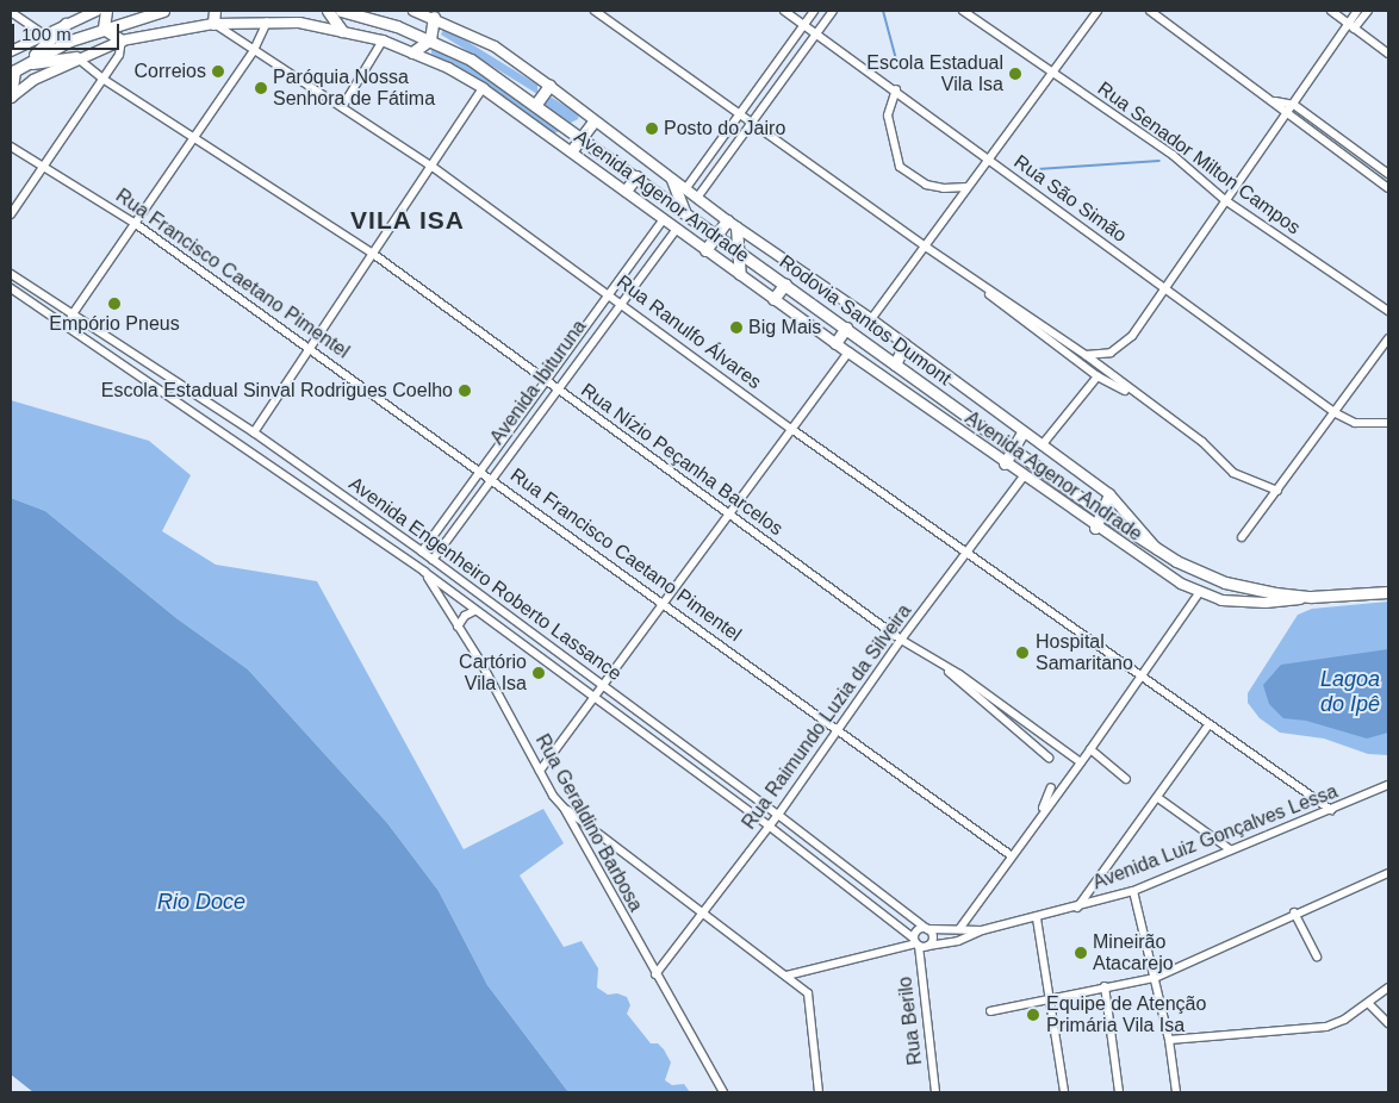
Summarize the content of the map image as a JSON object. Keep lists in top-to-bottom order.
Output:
{
  "streets": {
    "highway": ["Rodovia Santos Dumont"],
    "main road": ["Avenida Agenor Andrade"],
    "street": [
      "Rua Senador Milton Campos",
      "Rua São Simão",
      "Rua Francisco Caetano Pimentel",
      "Rua Ranulfo Álvares",
      "Avenida Ibituruna",
      "Rua Nízio Peçanha Barcelos",
      "Avenida Engenheiro Roberto Lassance",
      "Rua Raimundo Luzia da Silveira",
      "Rua Geraldino Barbosa",
      "Avenida Luiz Gonçalves Lessa",
      "Rua Berilo"
    ]
  },
  "crossings": [
    ["Avenida Agenor Andrade", "Rodovia Santos Dumont"],
    ["Avenida Agenor Andrade", "Rua Ranulfo Álvares"],
    ["Avenida Agenor Andrade", "Avenida Ibituruna"],
    ["Avenida Agenor Andrade", "Rua Nízio Peçanha Barcelos"],
    ["Avenida Agenor Andrade", "Rua Raimundo Luzia da Silveira"],
    ["Rua Francisco Caetano Pimentel", "Avenida Ibituruna"],
    ["Rua Francisco Caetano Pimentel", "Rua Raimundo Luzia da Silveira"],
    ["Rua Ranulfo Álvares", "Avenida Ibituruna"],
    ["Rua Ranulfo Álvares", "Rua Raimundo Luzia da Silveira"],
    ["Rua Ranulfo Álvares", "Avenida Luiz Gonçalves Lessa"],
    ["Avenida Ibituruna", "Rua Nízio Peçanha Barcelos"],
    ["Avenida Ibituruna", "Avenida Engenheiro Roberto Lassance"],
    ["Rua Nízio Peçanha Barcelos", "Rua Raimundo Luzia da Silveira"],
    ["Avenida Engenheiro Roberto Lassance", "Rua Raimundo Luzia da Silveira"],
    ["Avenida Engenheiro Roberto Lassance", "Rua Geraldino Barbosa"],
    ["Avenida Engenheiro Roberto Lassance", "Avenida Luiz Gonçalves Lessa"],
    ["Avenida Engenheiro Roberto Lassance", "Rua Berilo"],
    ["Rua Raimundo Luzia da Silveira", "Rua Geraldino Barbosa"],
    ["Avenida Luiz Gonçalves Lessa", "Rua Berilo"]
  ],
  "districts": ["VILA ISA"],
  "water": ["Lagoa do Ipê", "Rio Doce"],
  "places": [
    "Correios",
    "Escola Estadual Vila Isa",
    "Paróquia Nossa Senhora de Fátima",
    "Posto do Jairo",
    "Empório Pneus",
    "Big Mais",
    "Escola Estadual Sinval Rodrigues Coelho",
    "Hospital Samaritano",
    "Cartório Vila Isa",
    "Mineirão Atacarejo",
    "Equipe de Atenção Primária Vila Isa"
  ],
  "scale_bar": "100 m"
}
